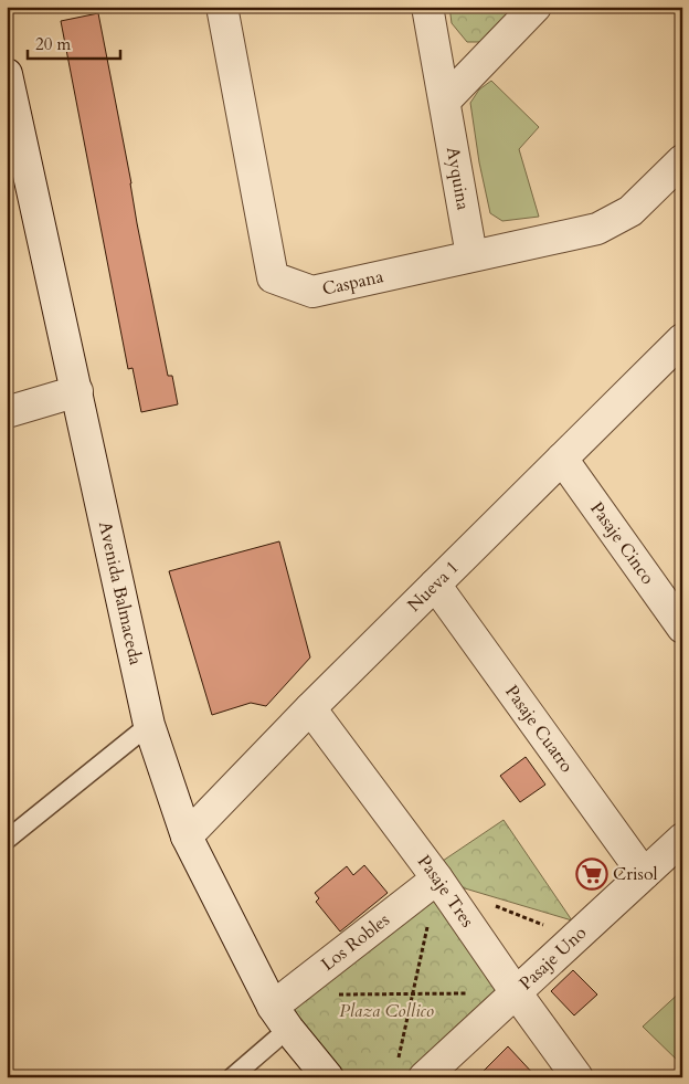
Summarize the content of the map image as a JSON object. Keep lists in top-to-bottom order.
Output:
{
  "streets": {
    "street": [
      "Ayquina",
      "Caspana",
      "Pasaje Cinco",
      "Nueva 1",
      "Avenida Balmaceda",
      "Pasaje Cuatro",
      "Pasaje Tres",
      "Los Robles",
      "Pasaje Uno"
    ]
  },
  "crossings": [
    ["Ayquina", "Caspana"],
    ["Pasaje Cinco", "Nueva 1"],
    ["Nueva 1", "Avenida Balmaceda"],
    ["Nueva 1", "Pasaje Cuatro"],
    ["Nueva 1", "Pasaje Tres"],
    ["Avenida Balmaceda", "Los Robles"],
    ["Pasaje Cuatro", "Pasaje Uno"],
    ["Pasaje Tres", "Los Robles"],
    ["Pasaje Tres", "Pasaje Uno"]
  ],
  "parks": ["Plaza Collico"],
  "places": {
    "supermarket": ["Crisol"]
  },
  "scale_bar": "20 m"
}
